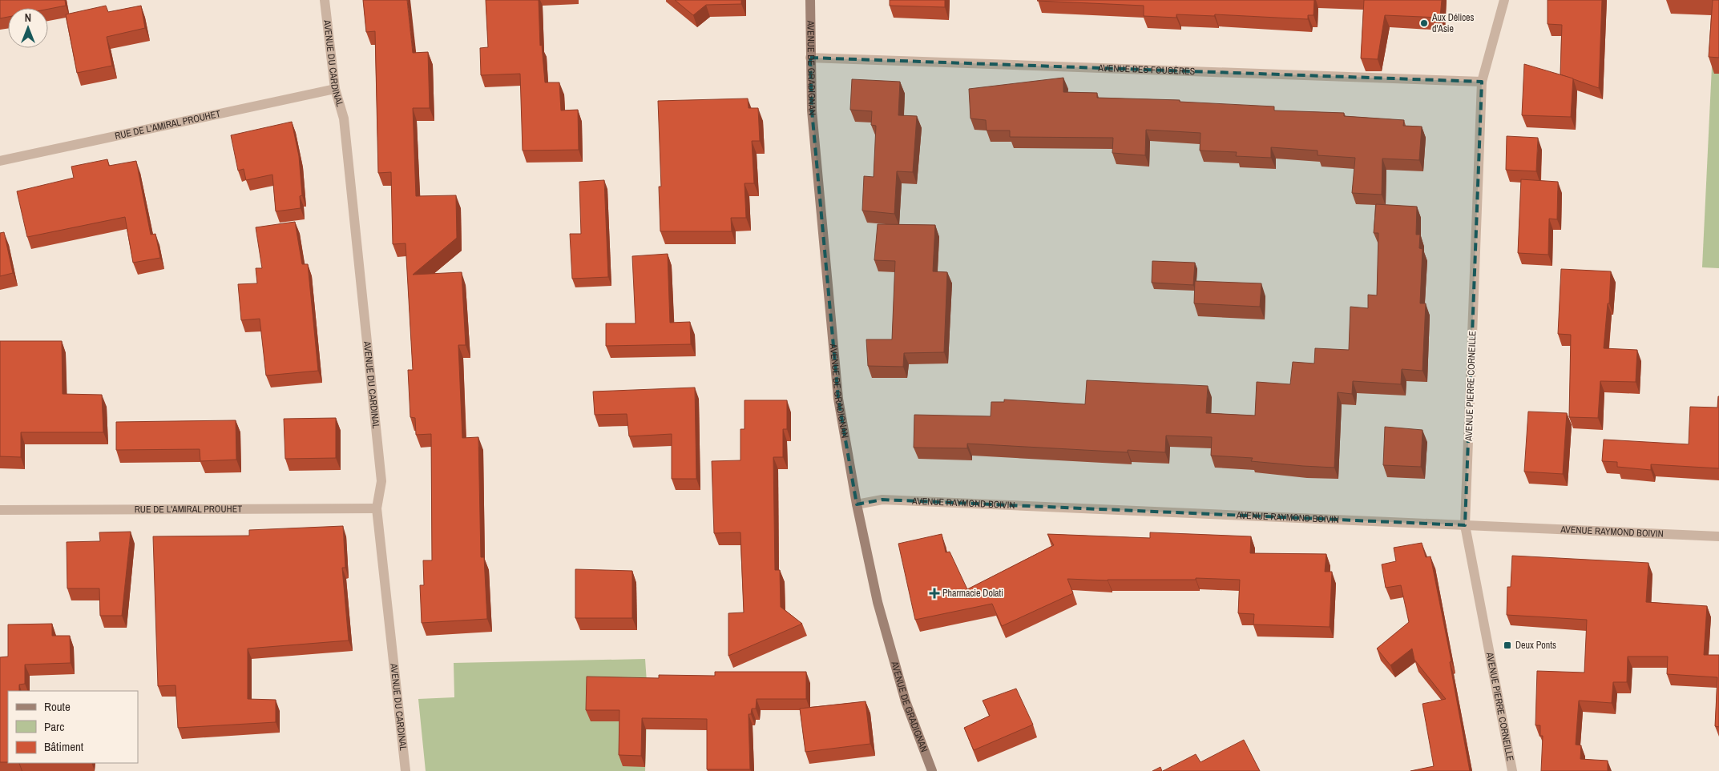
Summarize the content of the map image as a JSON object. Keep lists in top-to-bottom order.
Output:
{
  "streets": {
    "main road": ["AVENUE DE GRADIGNAN"],
    "street": [
      "AVENUE DU CARDINAL",
      "AVENUE DES FOUGÈRES",
      "RUE DE L'AMIRAL PROUHET",
      "AVENUE PIERRE CORNEILLE",
      "AVENUE RAYMOND BOIVIN"
    ]
  },
  "crossings": [
    ["AVENUE DU CARDINAL", "RUE DE L'AMIRAL PROUHET"],
    ["AVENUE DE GRADIGNAN", "AVENUE DES FOUGÈRES"],
    ["AVENUE DE GRADIGNAN", "AVENUE RAYMOND BOIVIN"],
    ["AVENUE DES FOUGÈRES", "AVENUE PIERRE CORNEILLE"],
    ["AVENUE PIERRE CORNEILLE", "AVENUE RAYMOND BOIVIN"]
  ],
  "places": {
    "other": ["Aux Délices d'Asie"],
    "health": ["Pharmacie Dolati"],
    "transit": ["Deux Ponts"]
  },
  "legend": ["Route", "Parc", "Bâtiment"],
  "north": "top"
}
